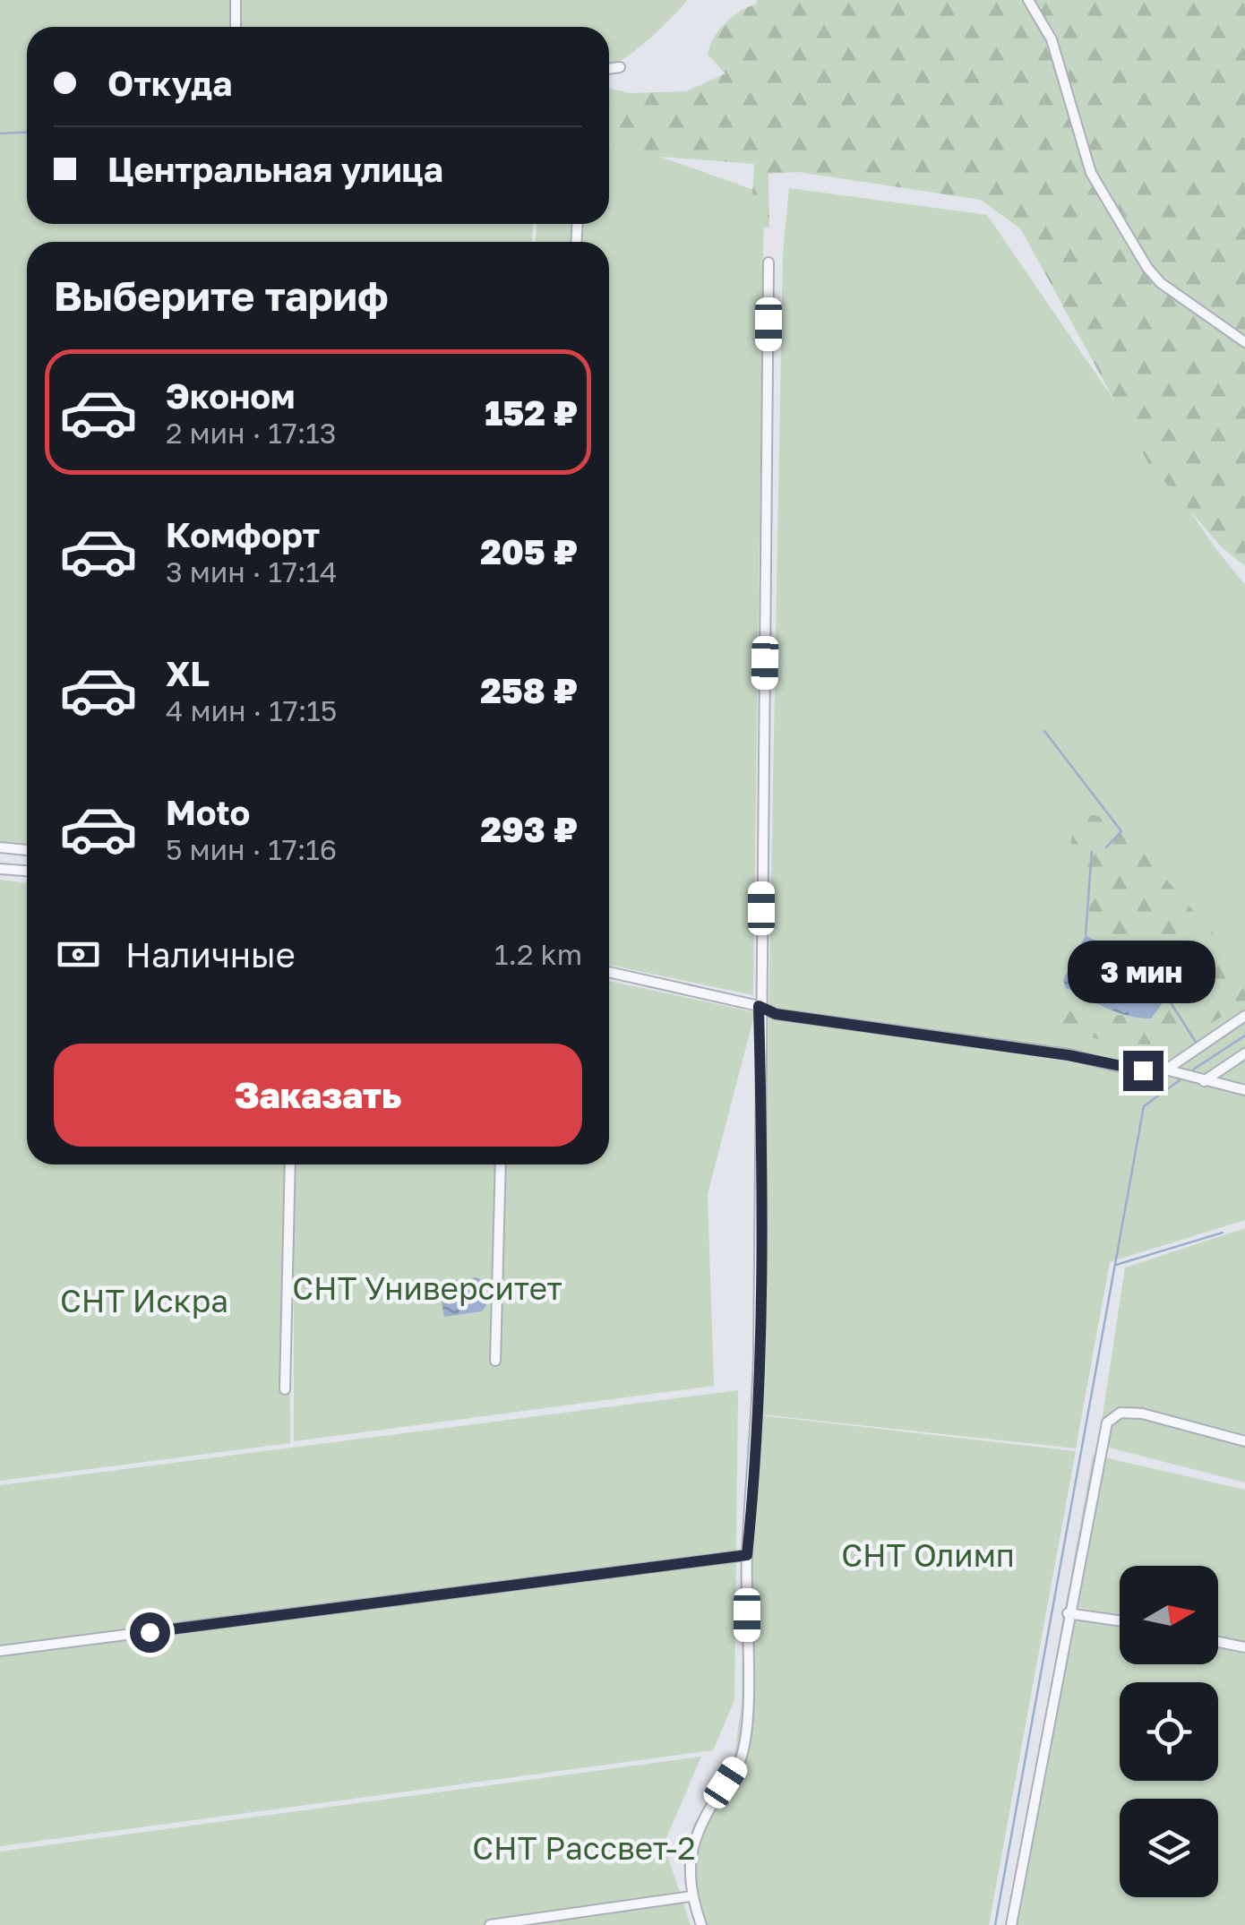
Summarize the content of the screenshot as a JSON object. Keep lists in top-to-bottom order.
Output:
{
  "parks": [
    "СНТ Университет",
    "СНТ Искра",
    "СНТ Олимп",
    "СНТ Рассвет-2"
  ],
  "north": "right",
  "page": {
    "banner": ["Откуда", "Центральная улица"],
    "heading": "Выберите тариф",
    "list": [
      {
        "name": "Эконом",
        "note": "2 мин · 17:13",
        "value": "152 ₽"
      },
      {
        "name": "Комфорт",
        "note": "3 мин · 17:14",
        "value": "205 ₽"
      },
      {
        "name": "XL",
        "note": "4 мин · 17:15",
        "value": "258 ₽"
      },
      {
        "name": "Moto",
        "note": "5 мин · 17:16",
        "value": "293 ₽"
      }
    ],
    "pay": ["Наличные", "1.2 km"],
    "bubble": "3 мин",
    "buttons": "Заказать"
  }
}
